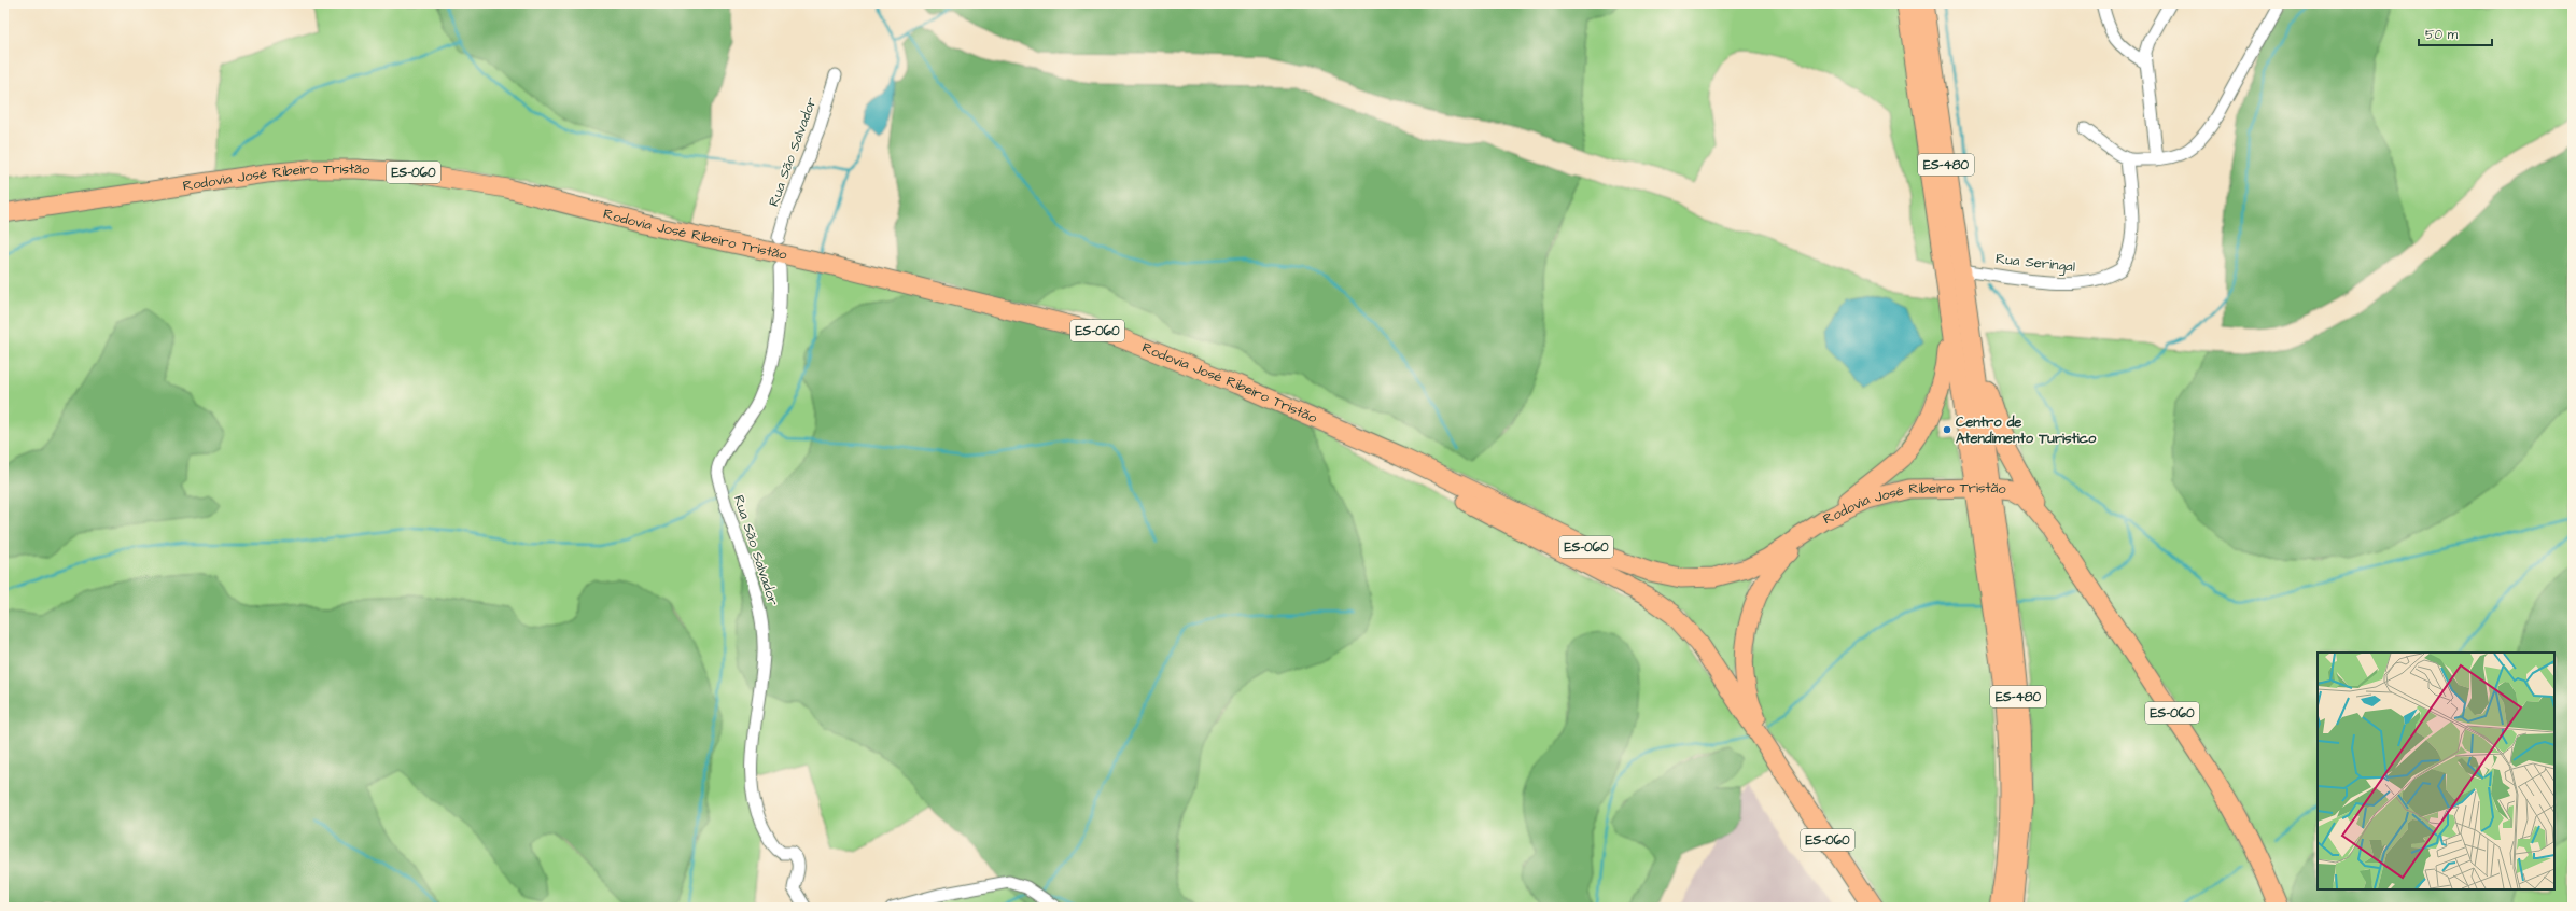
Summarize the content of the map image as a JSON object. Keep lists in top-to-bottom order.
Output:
{
  "streets": {
    "main road": ["ES-480", "ES-060", "Rodovia José Ribeiro Tristão"],
    "street": ["Rua São Salvador", "Rua Seringal"]
  },
  "crossings": [
    ["ES-480", "Rodovia José Ribeiro Tristão"],
    ["ES-480", "Rua Seringal"]
  ],
  "places": ["Centro de Atendimento Turistico"],
  "scale_bar": "50 m"
}
